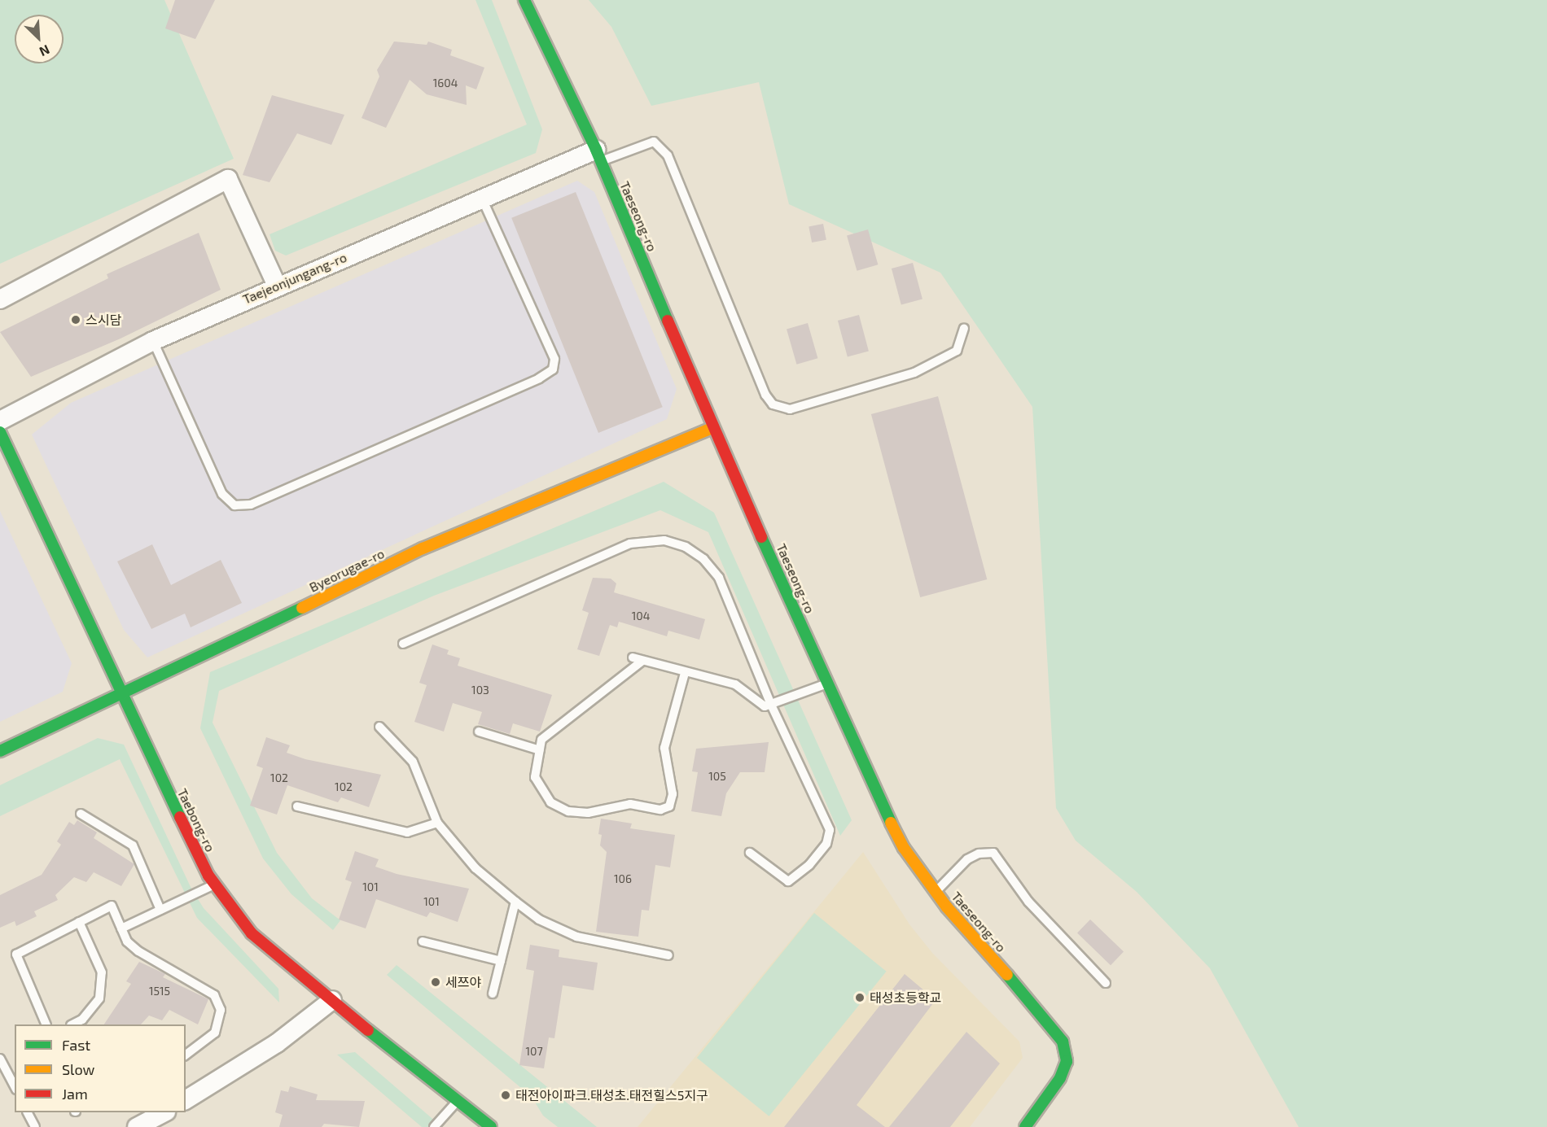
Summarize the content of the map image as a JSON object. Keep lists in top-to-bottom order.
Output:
{
  "streets": {
    "street": [
      "Taeseong-ro",
      "Taejeonjungang-ro",
      "Byeorugae-ro",
      "Taebong-ro"
    ]
  },
  "crossings": [
    ["Taeseong-ro", "Taejeonjungang-ro"],
    ["Taeseong-ro", "Byeorugae-ro"],
    ["Byeorugae-ro", "Taebong-ro"]
  ],
  "places": [
    "스시담",
    "세쯔야",
    "태성초등학교",
    "태전아이파크.태성초.태전힐스5지구"
  ],
  "house_numbers": [
    "1604",
    "104",
    "103",
    "105",
    "102",
    "102",
    "106",
    "101",
    "101",
    "1515",
    "107"
  ],
  "legend": ["Fast", "Slow", "Jam"],
  "north": "bottom right"
}
